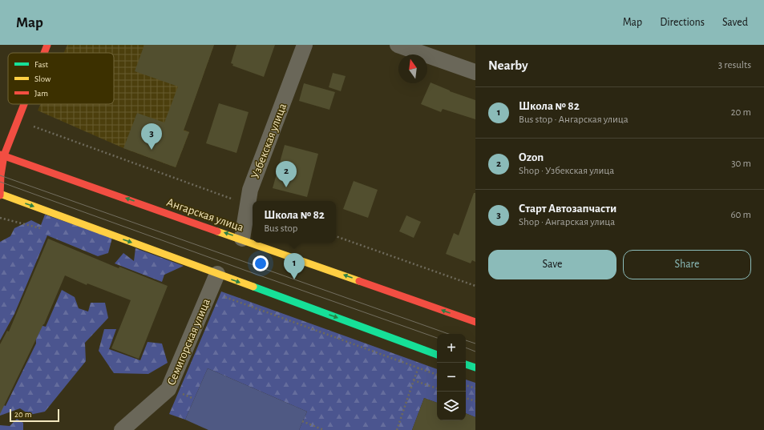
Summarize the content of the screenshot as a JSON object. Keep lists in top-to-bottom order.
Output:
{
  "streets": {
    "main road": ["Ангарская улица"],
    "street": ["Узбекская улица", "Семигорская улица"]
  },
  "crossings": [
    ["Узбекская улица", "Ангарская улица"]
  ],
  "legend": ["Fast", "Slow", "Jam"],
  "scale_bar": "20 m",
  "north": "top",
  "page": {
    "header": "Map",
    "nav": ["Map", "Directions", "Saved"],
    "heading": ["Nearby", "3 results"],
    "list": [
      {
        "mark": "1",
        "name": "Школа № 82",
        "note": "Bus stop · Ангарская улица",
        "value": "20 m"
      },
      {
        "mark": "2",
        "name": "Ozon",
        "note": "Shop · Узбекская улица",
        "value": "30 m"
      },
      {
        "mark": "3",
        "name": "Старт Автозапчасти",
        "note": "Shop · Ангарская улица",
        "value": "60 m"
      }
    ],
    "pins": ["3", "2", "1"],
    "popup": ["Школа № 82", "Bus stop"],
    "buttons": ["Save", "Share"],
    "map_buttons": ["+", "−"],
    "scale": "20 m"
  }
}
